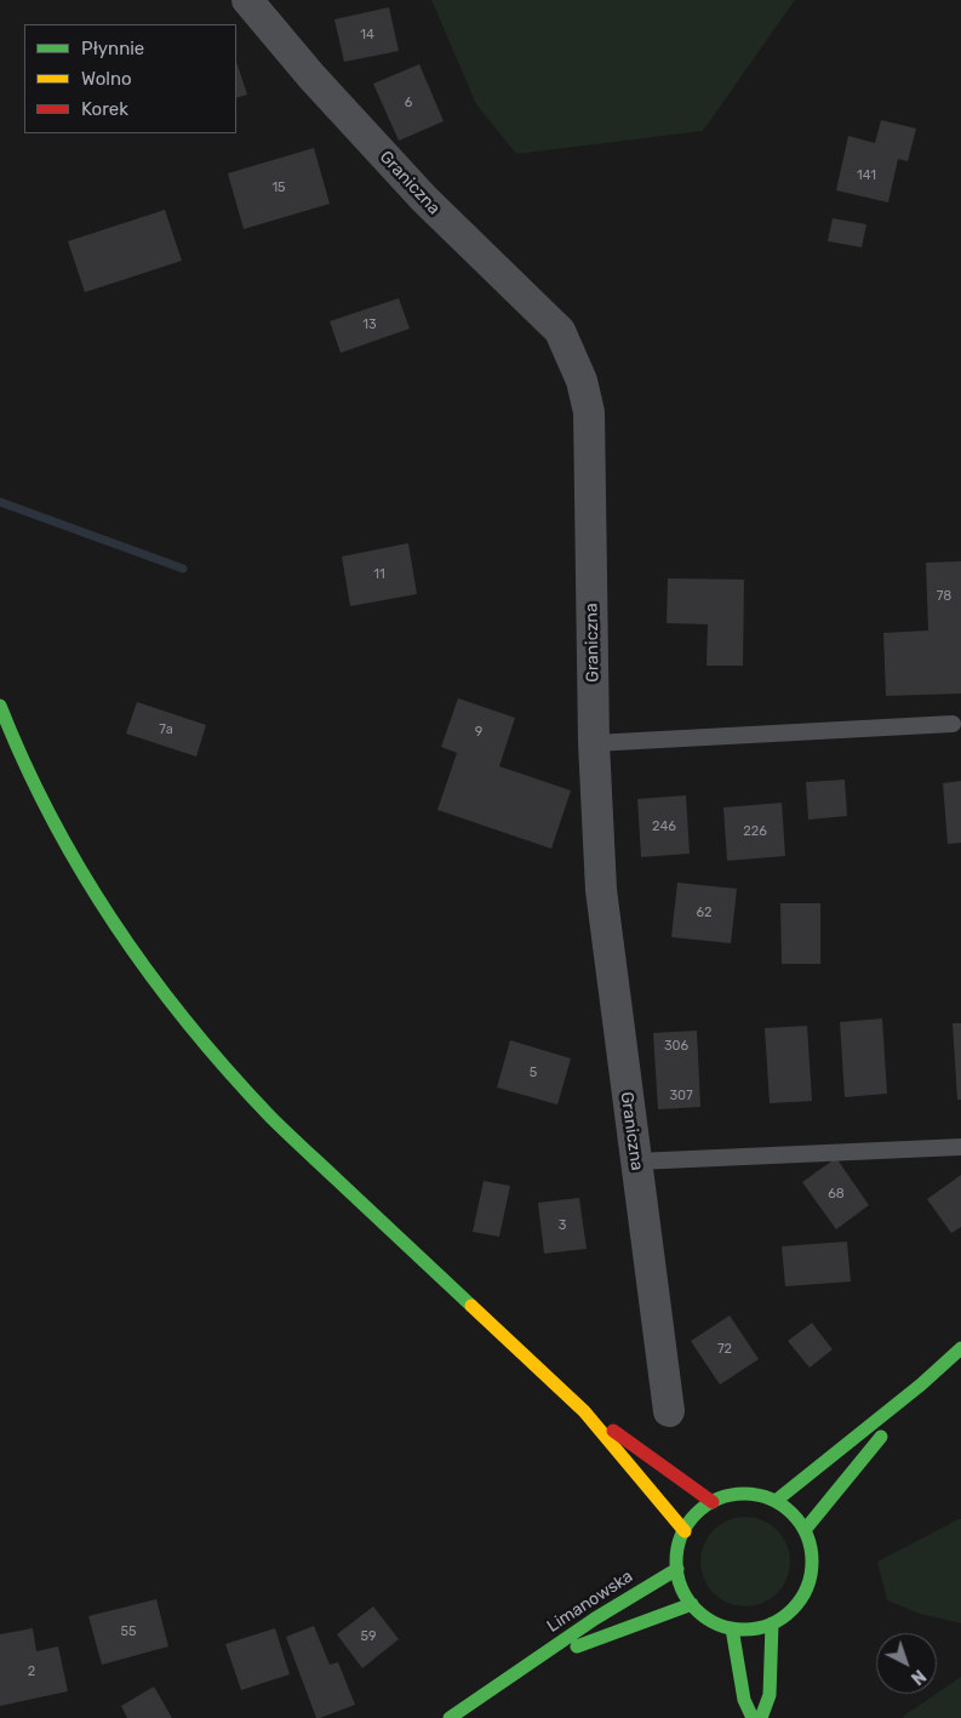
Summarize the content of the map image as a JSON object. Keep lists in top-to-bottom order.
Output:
{
  "streets": {
    "main road": ["Limanowska"],
    "street": ["Graniczna"]
  },
  "house_numbers": [
    "14",
    "6",
    "141",
    "15",
    "13",
    "11",
    "78",
    "7a",
    "9",
    "246",
    "226",
    "62",
    "306",
    "5",
    "307",
    "68",
    "3",
    "72",
    "55",
    "59",
    "2"
  ],
  "legend": ["Płynnie", "Wolno", "Korek"],
  "north": "bottom right"
}
